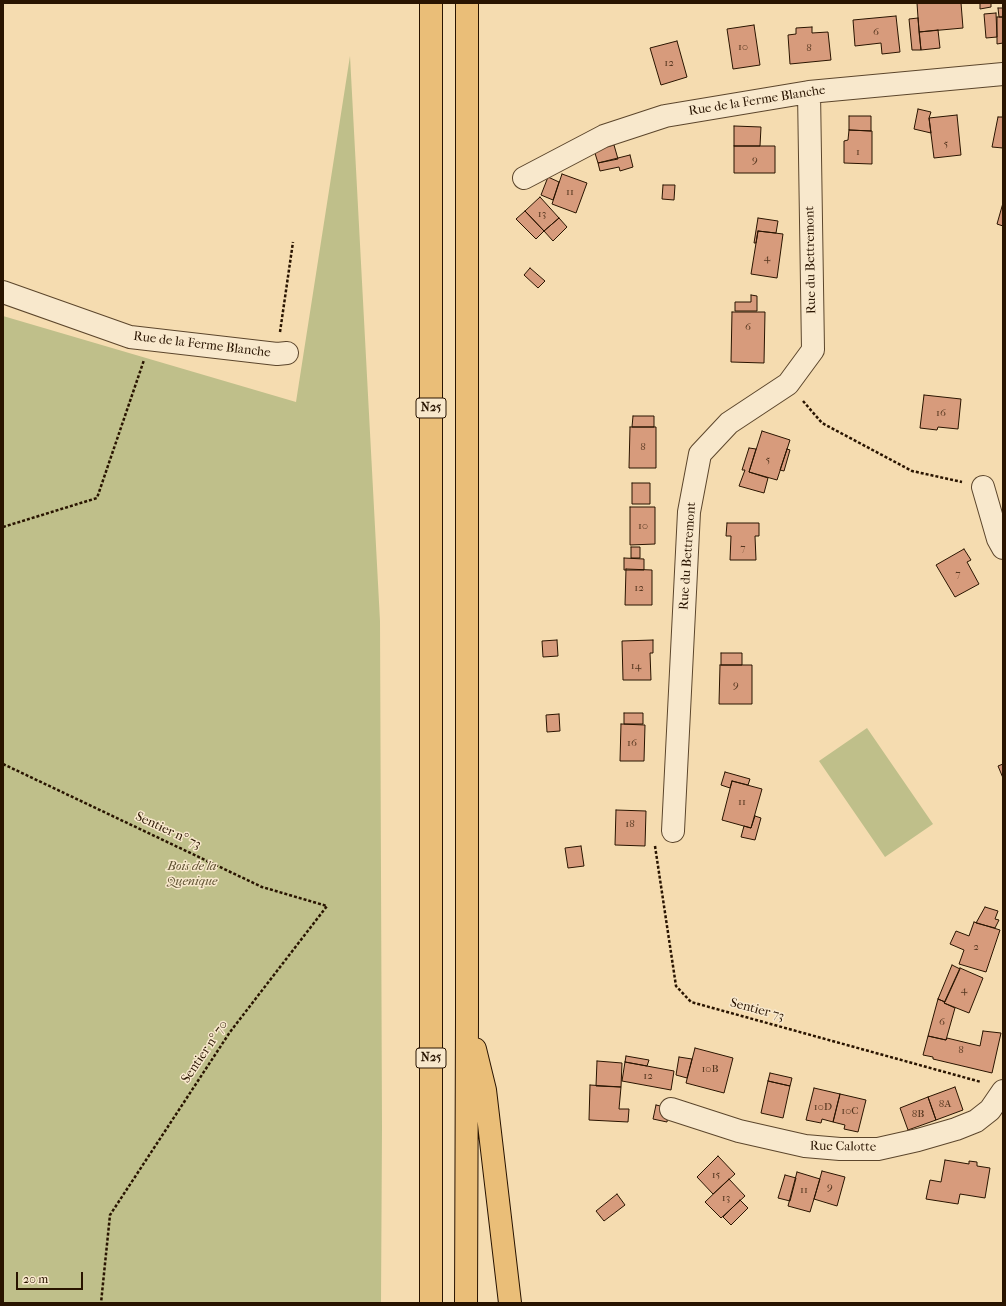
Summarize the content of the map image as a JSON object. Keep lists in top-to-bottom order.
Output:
{
  "streets": {
    "highway": ["N25"],
    "street": ["Rue de la Ferme Blanche", "Rue du Bettremont", "Rue Calotte"],
    "path": ["Sentier n° 73", "Sentier 73", "Sentier n° 70"]
  },
  "crossings": [
    ["Rue de la Ferme Blanche", "Rue du Bettremont"],
    ["Rue du Bettremont", "Sentier 73"],
    ["Sentier n° 73", "Sentier n° 70"],
    ["Sentier 73", "Rue Calotte"]
  ],
  "parks": ["Bois de la Quenique"],
  "house_numbers": [
    "6",
    "10",
    "8",
    "12",
    "5",
    "1",
    "9",
    "11",
    "13",
    "4",
    "6",
    "16",
    "8",
    "5",
    "10",
    "7",
    "7",
    "12",
    "14",
    "9",
    "16",
    "11",
    "18",
    "2",
    "4",
    "6",
    "8",
    "10B",
    "12",
    "8A",
    "10D",
    "10C",
    "8B",
    "15",
    "9",
    "11",
    "13"
  ],
  "scale_bar": "20 m"
}
